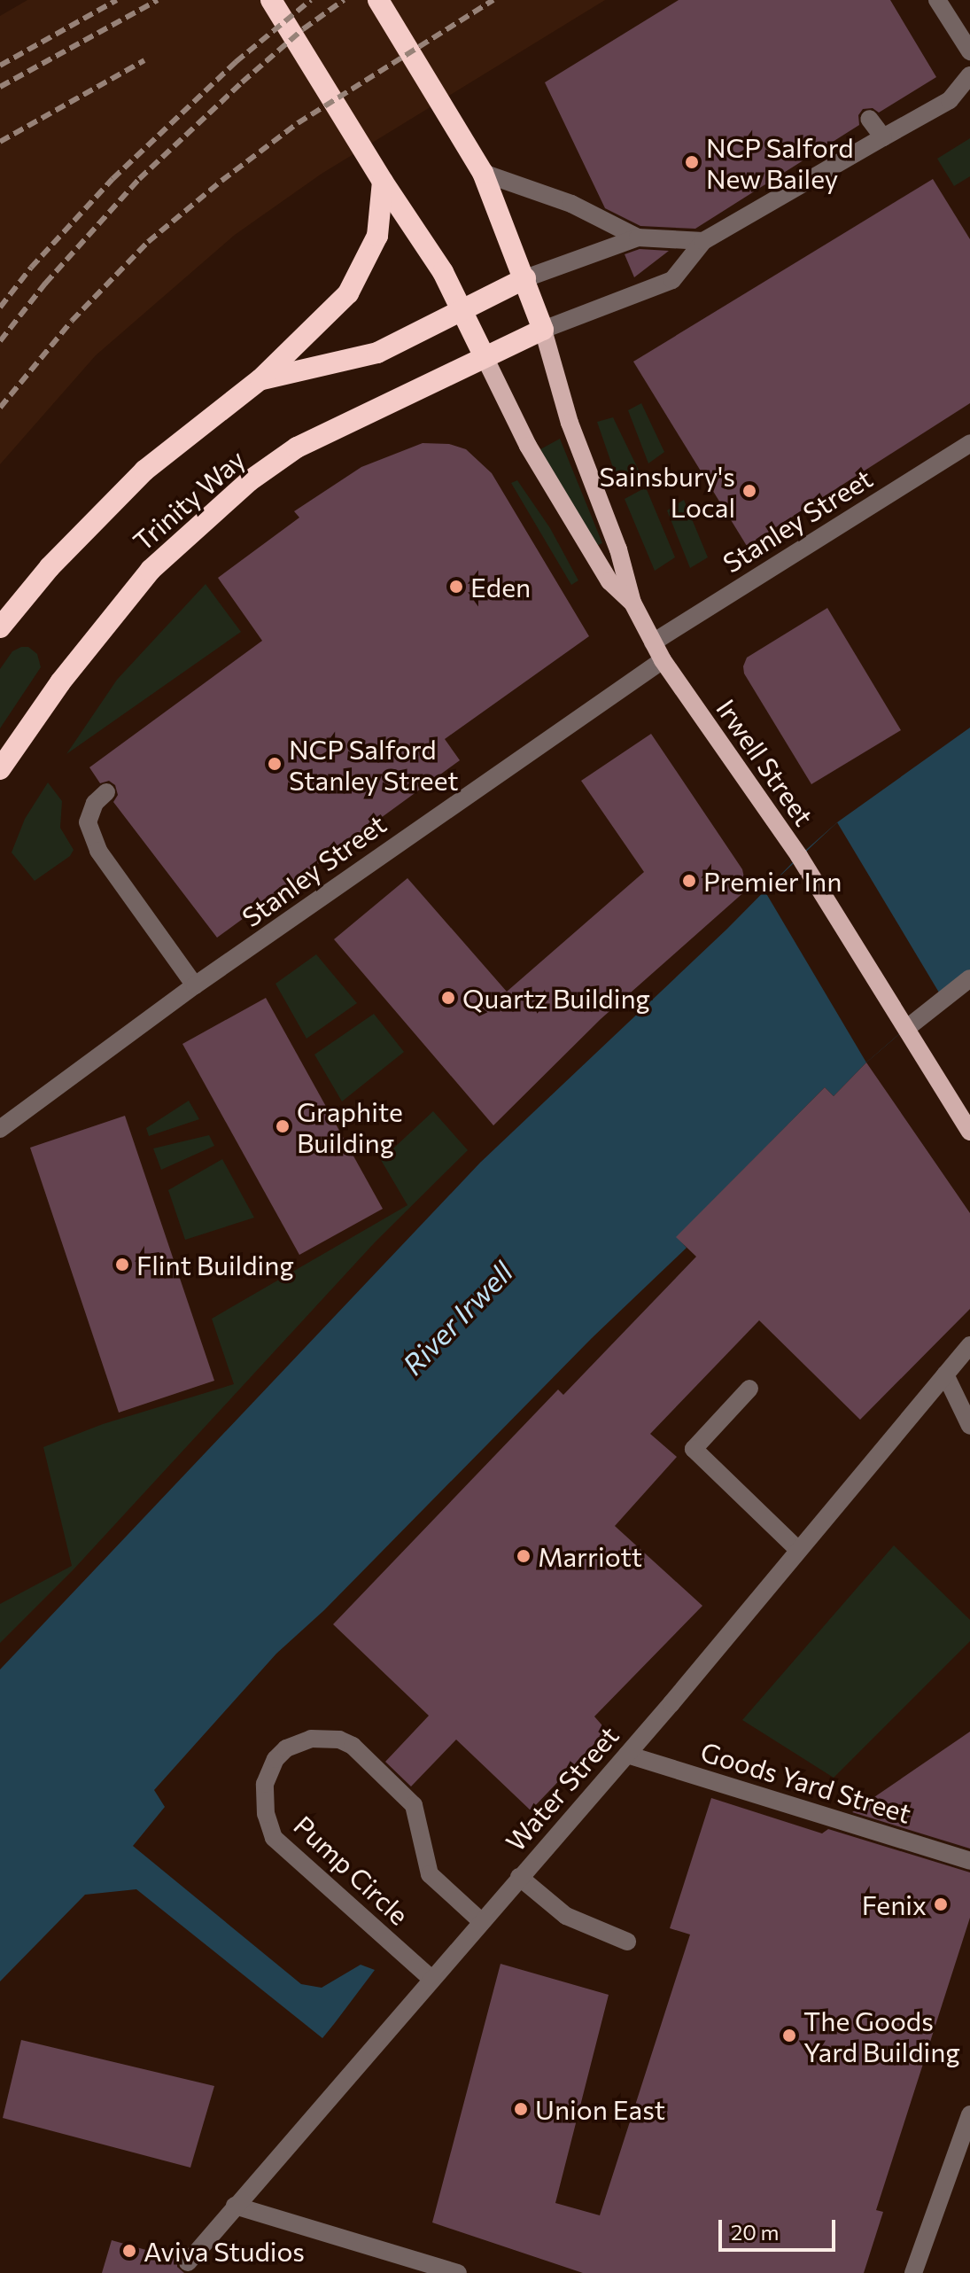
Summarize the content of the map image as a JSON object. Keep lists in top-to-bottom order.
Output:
{
  "streets": {
    "highway": ["Trinity Way"],
    "main road": ["Irwell Street"],
    "street": [
      "Stanley Street",
      "Goods Yard Street",
      "Water Street",
      "Pump Circle"
    ]
  },
  "crossings": [
    ["Trinity Way", "Irwell Street"],
    ["Stanley Street", "Irwell Street"],
    ["Goods Yard Street", "Water Street"],
    ["Water Street", "Pump Circle"]
  ],
  "water": ["River Irwell"],
  "places": [
    "NCP Salford New Bailey",
    "Sainsbury's Local",
    "Eden",
    "NCP Salford Stanley Street",
    "Premier Inn",
    "Quartz Building",
    "Graphite Building",
    "Flint Building",
    "Marriott",
    "Fenix",
    "The Goods Yard Building",
    "Union East",
    "Aviva Studios"
  ],
  "scale_bar": "20 m"
}
